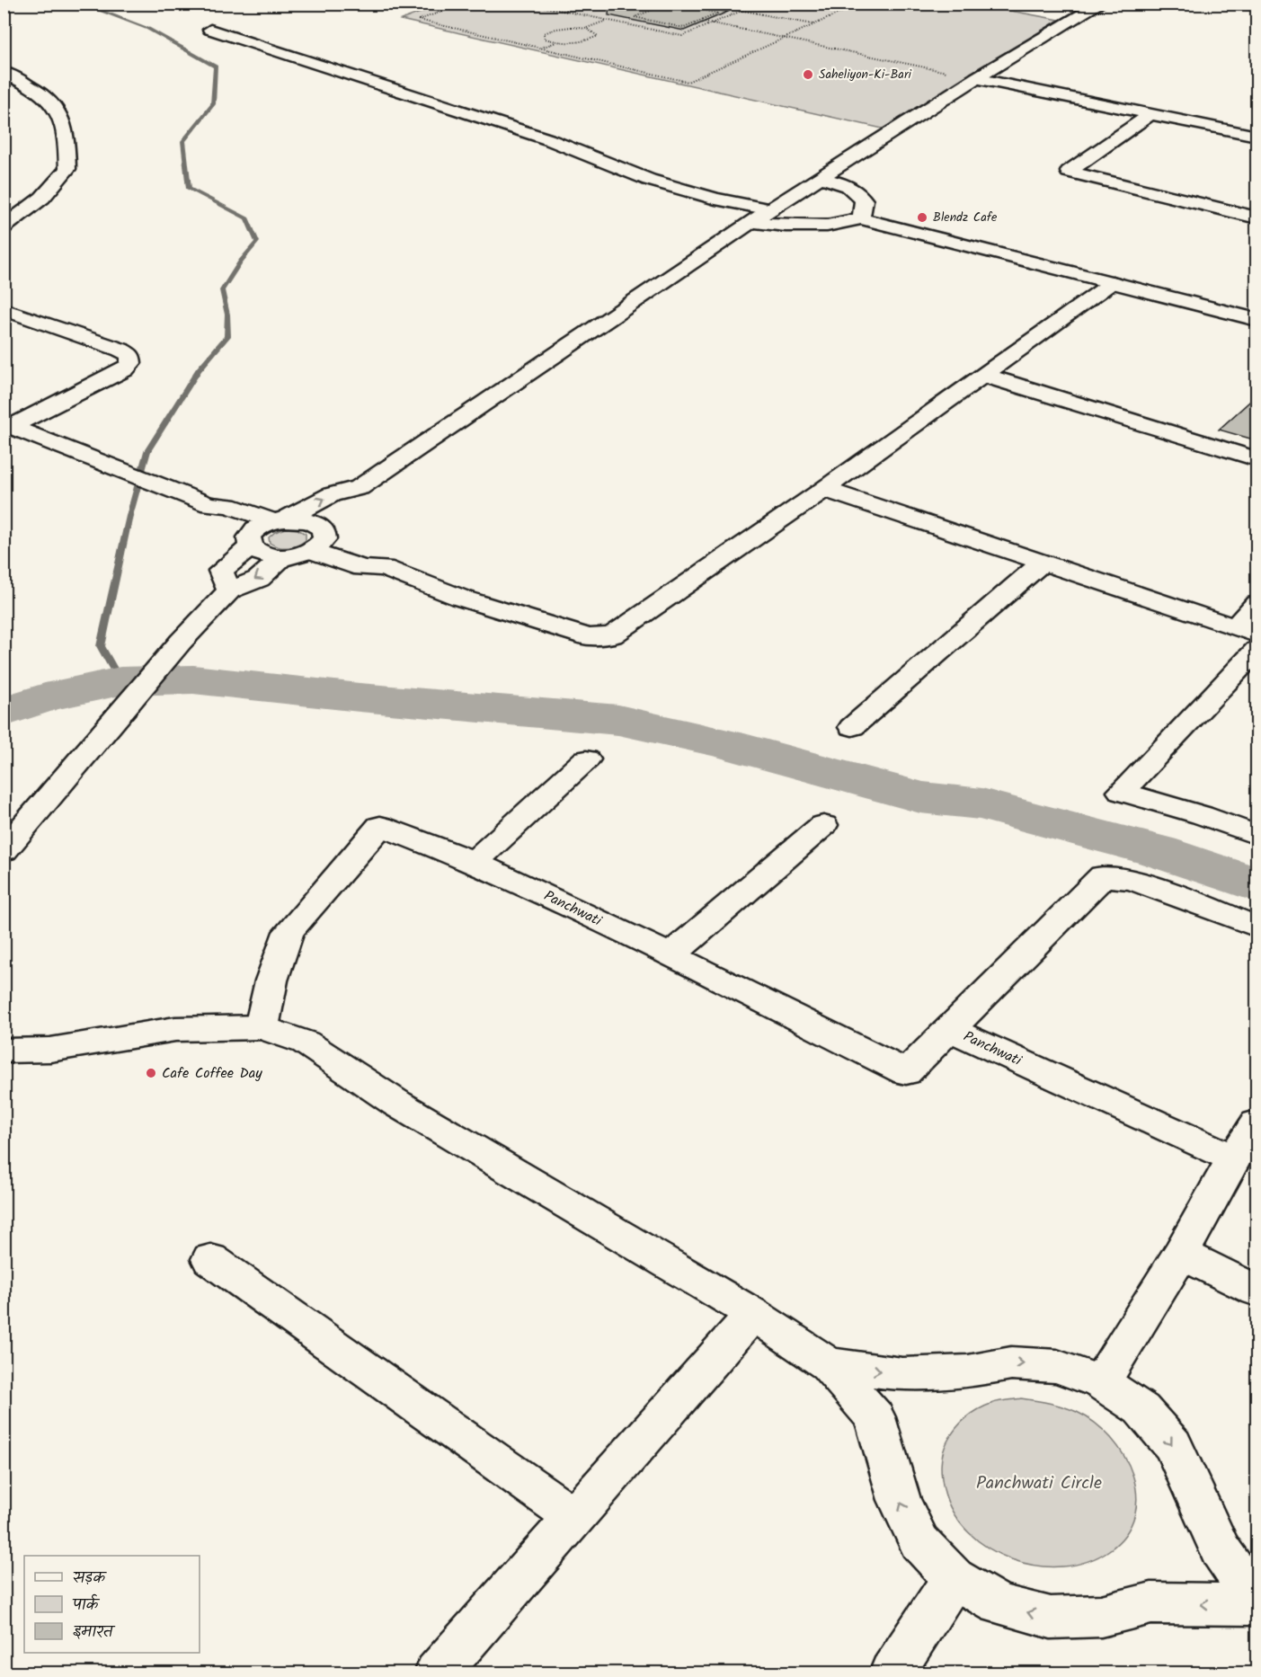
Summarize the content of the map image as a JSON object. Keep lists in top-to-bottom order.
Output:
{
  "streets": {
    "street": ["Panchwati"]
  },
  "parks": ["Panchwati Circle"],
  "places": ["Saheliyon-Ki-Bari", "Blendz Cafe", "Cafe Coffee Day"],
  "legend": ["सड़क", "पार्क", "इमारत"]
}
